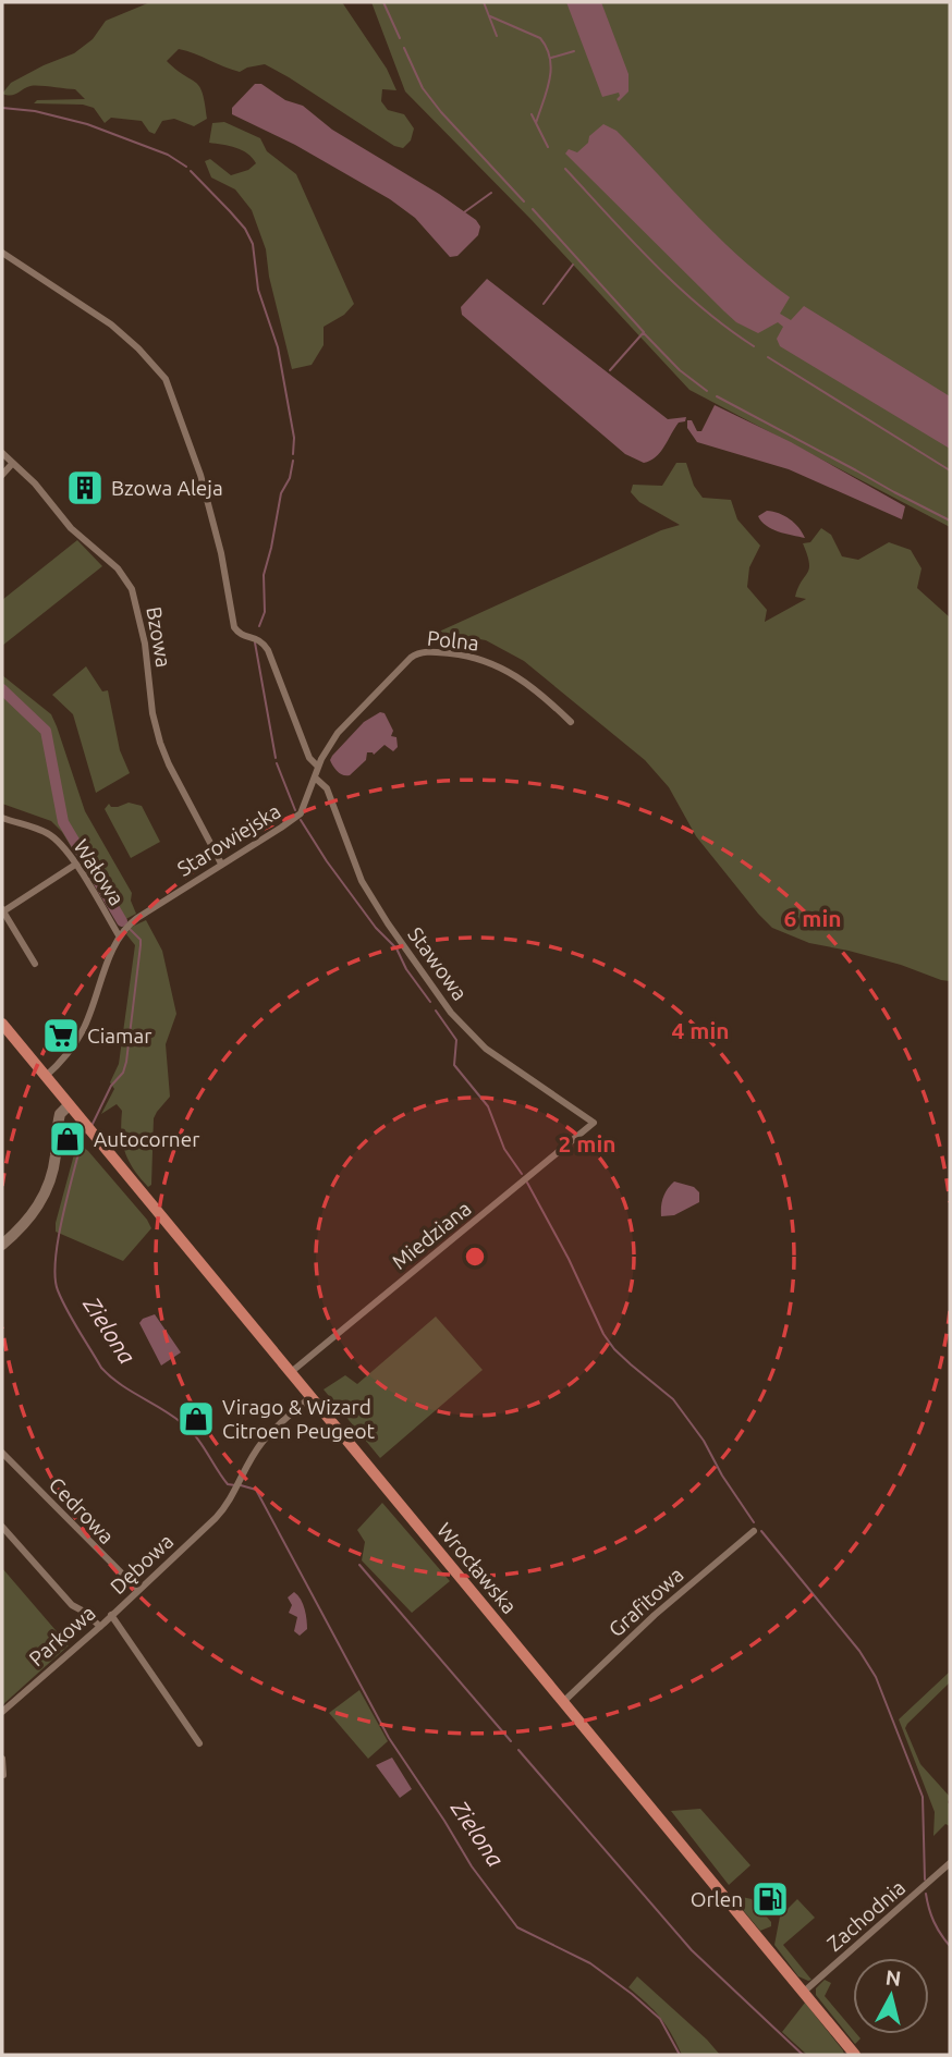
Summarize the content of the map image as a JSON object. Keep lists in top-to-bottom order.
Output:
{
  "streets": {
    "main road": ["Wrocławska"],
    "street": [
      "Bzowa",
      "Polna",
      "Starowiejska",
      "Wałowa",
      "Stawowa",
      "Miedziana",
      "Cedrowa",
      "Dębowa",
      "Grafitowa",
      "Parkowa",
      "Zachodnia"
    ]
  },
  "crossings": [
    ["Bzowa", "Starowiejska"],
    ["Polna", "Starowiejska"],
    ["Starowiejska", "Wałowa"],
    ["Starowiejska", "Stawowa"],
    ["Starowiejska", "Wrocławska"],
    ["Stawowa", "Miedziana"],
    ["Miedziana", "Wrocławska"],
    ["Cedrowa", "Dębowa"],
    ["Dębowa", "Wrocławska"],
    ["Dębowa", "Parkowa"],
    ["Wrocławska", "Grafitowa"],
    ["Wrocławska", "Zachodnia"]
  ],
  "water": ["Zielona"],
  "places": {
    "building": ["Bzowa Aleja"],
    "supermarket": ["Ciamar"],
    "shop": ["Autocorner", "Virago & Wizard Citroen Peugeot"],
    "fuel station": ["Orlen"]
  },
  "north": "top",
  "rings": ["6 min", "4 min", "2 min"]
}
